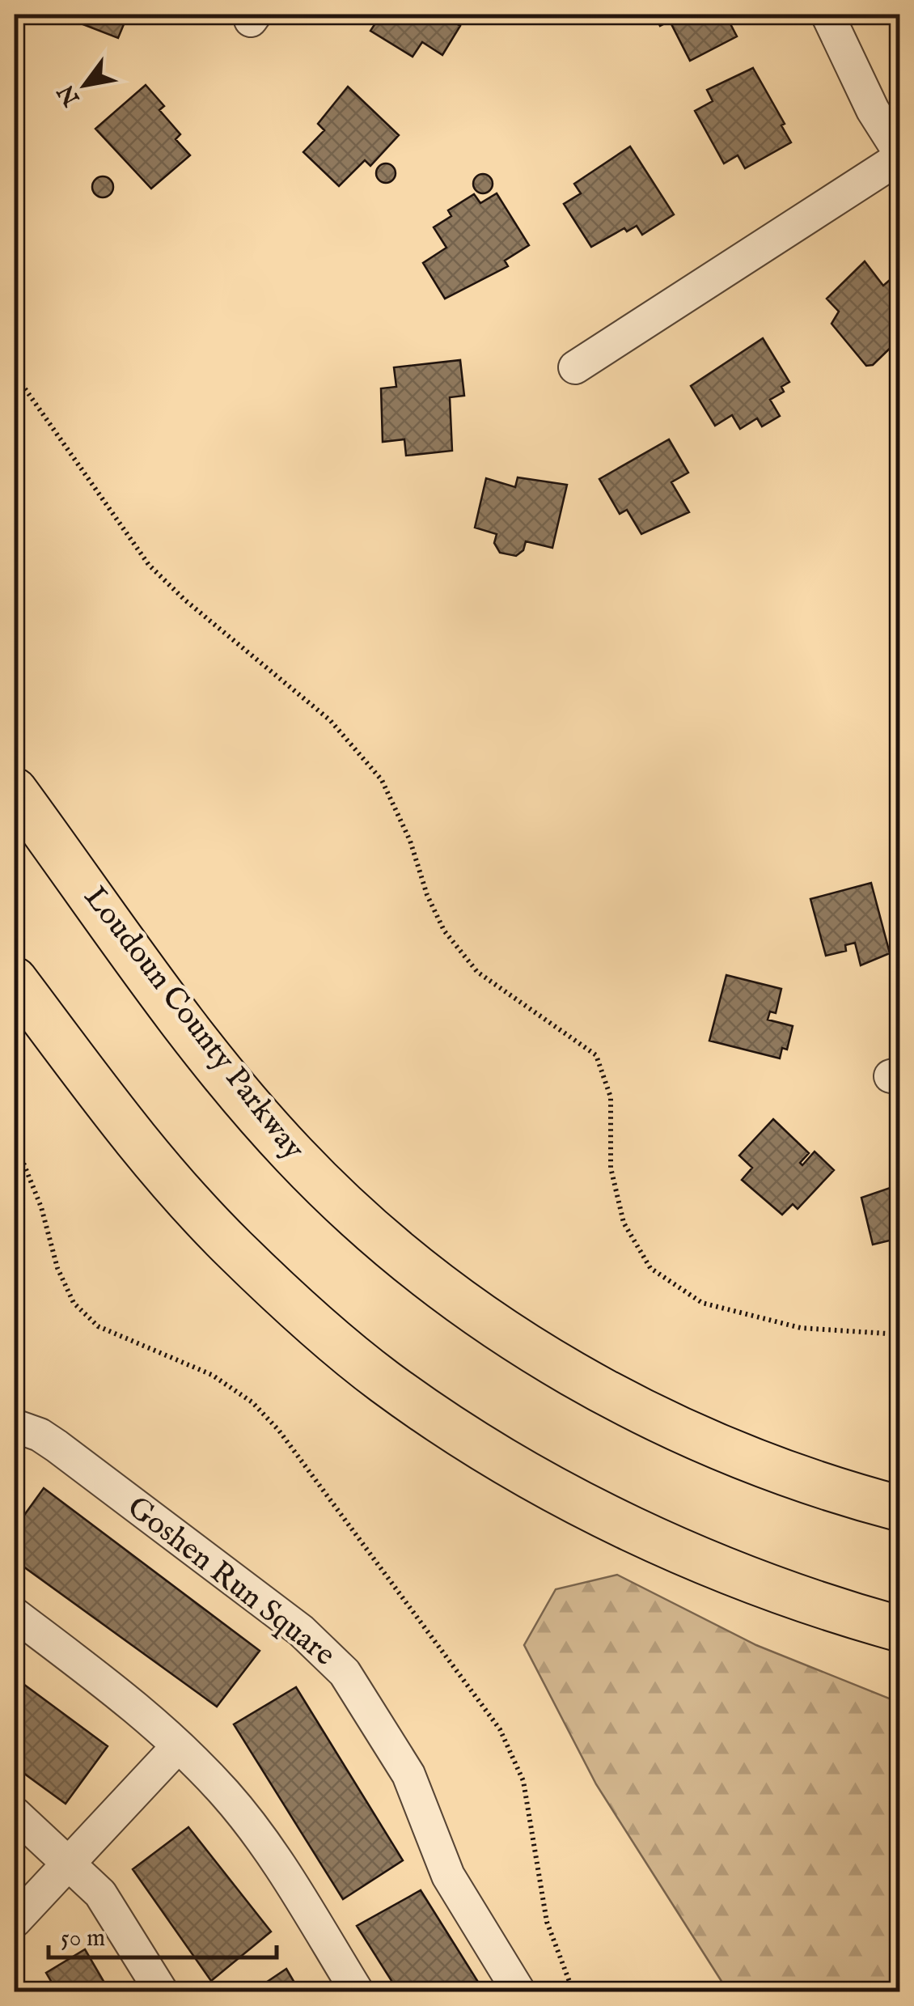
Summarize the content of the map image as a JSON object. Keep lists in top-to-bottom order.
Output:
{
  "streets": {
    "main road": ["Loudoun County Parkway"],
    "street": ["Goshen Run Square"]
  },
  "scale_bar": "50 m",
  "north": "bottom left"
}
